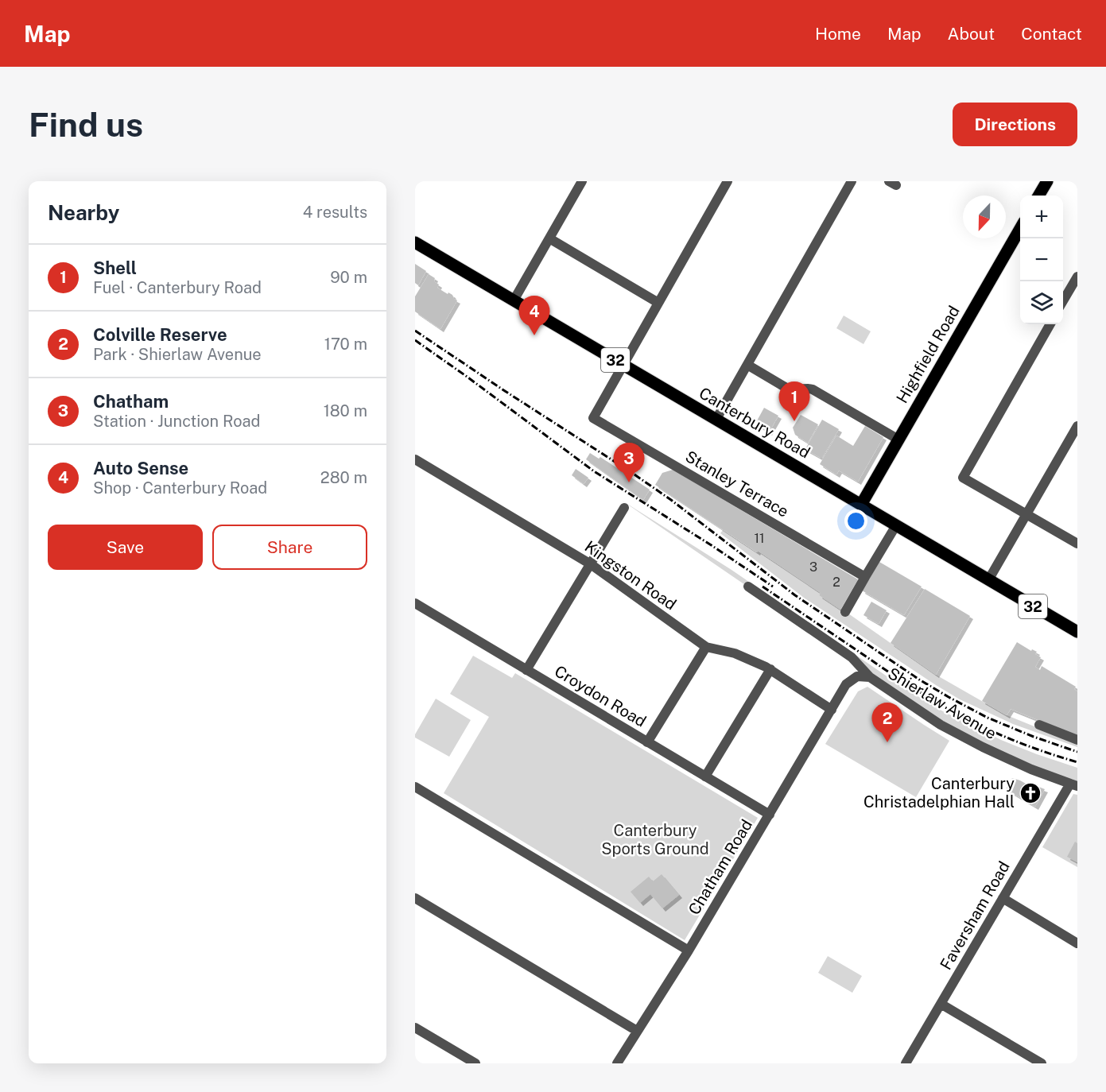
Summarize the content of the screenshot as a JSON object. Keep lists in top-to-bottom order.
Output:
{
  "streets": {
    "main road": ["Highfield Road", "32", "Canterbury Road"],
    "street": [
      "Stanley Terrace",
      "Kingston Road",
      "Croydon Road",
      "Shierlaw Avenue",
      "Chatham Road",
      "Faversham Road"
    ]
  },
  "crossings": [
    ["Highfield Road", "Canterbury Road"],
    ["Canterbury Road", "Stanley Terrace"],
    ["Kingston Road", "Chatham Road"],
    ["Croydon Road", "Chatham Road"],
    ["Shierlaw Avenue", "Chatham Road"],
    ["Shierlaw Avenue", "Faversham Road"]
  ],
  "parks": ["Canterbury Sports Ground"],
  "places": {
    "church": ["Canterbury Christadelphian Hall"]
  },
  "house_numbers": ["11", "3", "2"],
  "north": "bottom",
  "page": {
    "header": "Map",
    "nav": [
      "Home",
      "Map",
      "About",
      "Contact"
    ],
    "buttons": [
      "Directions",
      ["Save", "Share"]
    ],
    "title": "Find us",
    "heading": ["Nearby", "4 results"],
    "map_buttons": ["+", "−"],
    "list": [
      {
        "mark": "1",
        "name": "Shell",
        "note": "Fuel · Canterbury Road",
        "value": "90 m"
      },
      {
        "mark": "2",
        "name": "Colville Reserve",
        "note": "Park · Shierlaw Avenue",
        "value": "170 m"
      },
      {
        "mark": "3",
        "name": "Chatham",
        "note": "Station · Junction Road",
        "value": "180 m"
      },
      {
        "mark": "4",
        "name": "Auto Sense",
        "note": "Shop · Canterbury Road",
        "value": "280 m"
      }
    ],
    "pins": [
      "4",
      "1",
      "3",
      "2"
    ]
  }
}
